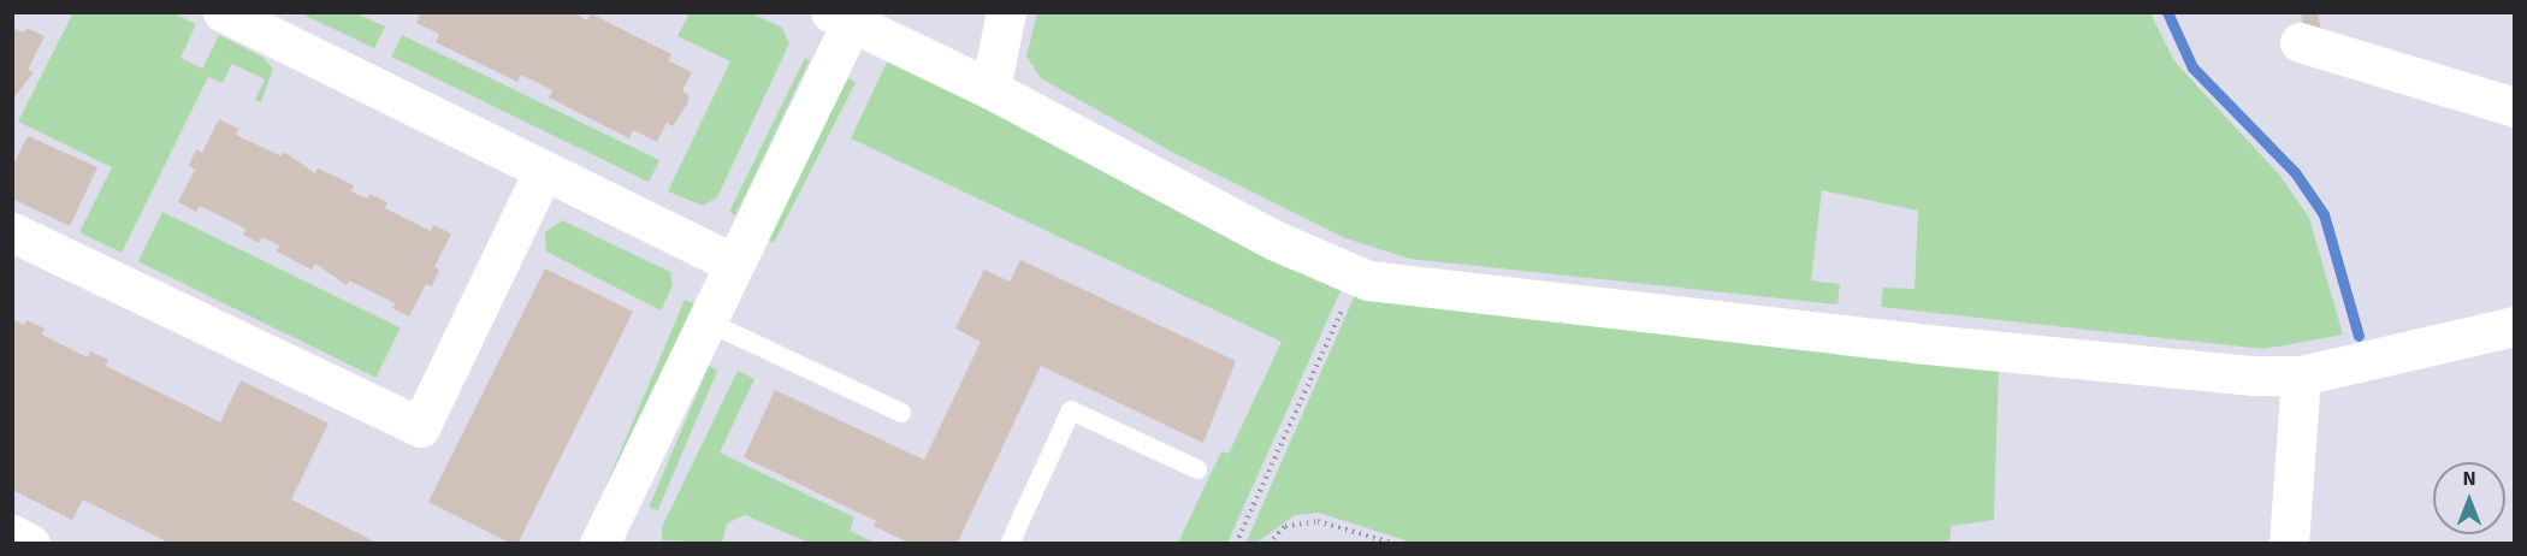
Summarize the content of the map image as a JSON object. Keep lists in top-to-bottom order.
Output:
{
  "north": "top"
}
